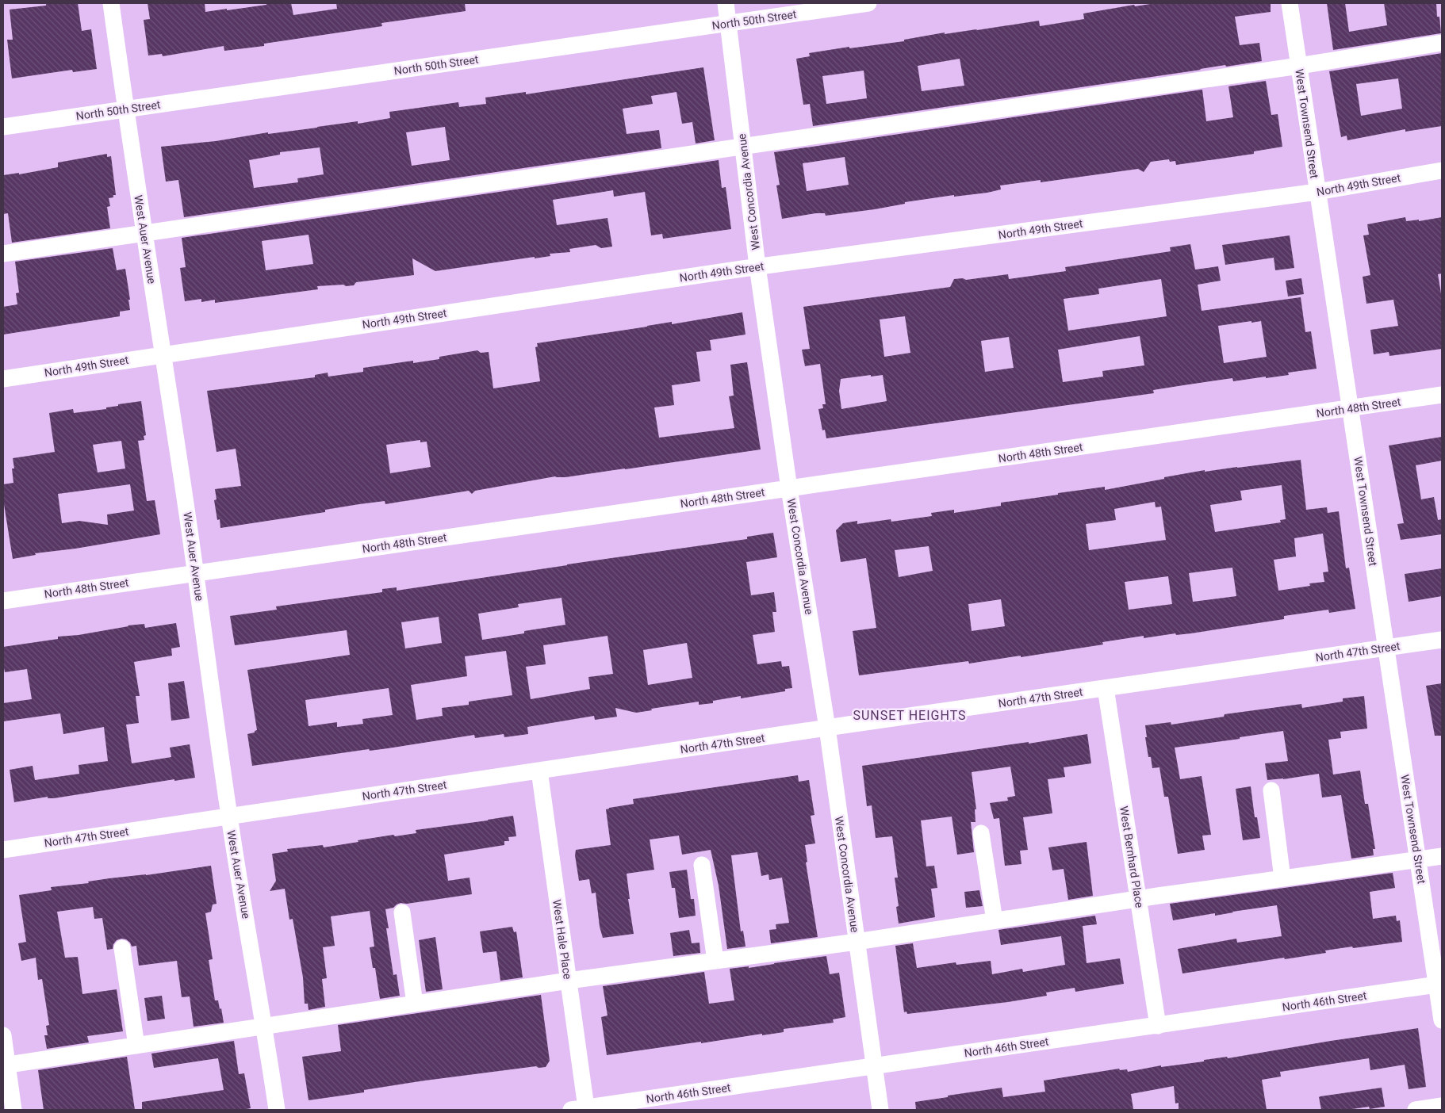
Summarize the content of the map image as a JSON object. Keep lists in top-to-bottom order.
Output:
{
  "streets": {
    "street": [
      "North 50th Street",
      "West Townsend Street",
      "North 49th Street",
      "West Concordia Avenue",
      "West Auer Avenue",
      "North 48th Street",
      "North 47th Street",
      "West Bernhard Place",
      "West Hale Place",
      "North 46th Street"
    ]
  },
  "crossings": [
    ["North 50th Street", "West Concordia Avenue"],
    ["North 50th Street", "West Auer Avenue"],
    ["West Townsend Street", "North 49th Street"],
    ["West Townsend Street", "North 48th Street"],
    ["West Townsend Street", "North 47th Street"],
    ["West Townsend Street", "North 46th Street"],
    ["North 49th Street", "West Concordia Avenue"],
    ["North 49th Street", "West Auer Avenue"],
    ["West Concordia Avenue", "North 48th Street"],
    ["West Concordia Avenue", "North 47th Street"],
    ["West Concordia Avenue", "North 46th Street"],
    ["West Auer Avenue", "North 48th Street"],
    ["West Auer Avenue", "North 47th Street"],
    ["North 47th Street", "West Bernhard Place"],
    ["North 47th Street", "West Hale Place"],
    ["West Bernhard Place", "North 46th Street"],
    ["West Hale Place", "North 46th Street"]
  ],
  "districts": ["SUNSET HEIGHTS"]
}
